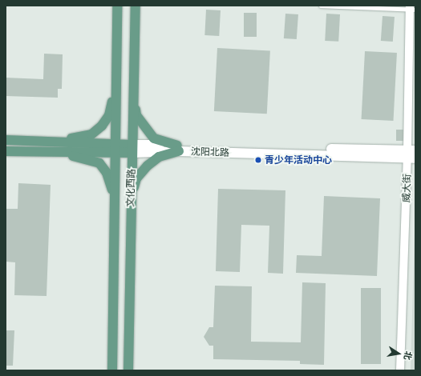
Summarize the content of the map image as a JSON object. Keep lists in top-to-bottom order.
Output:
{
  "streets": {
    "main road": ["沈阳北路", "文化西路"],
    "street": ["威大街"]
  },
  "crossings": [
    ["沈阳北路", "文化西路"],
    ["沈阳北路", "威大街"]
  ],
  "places": ["青少年活动中心"],
  "north": "right"
}
